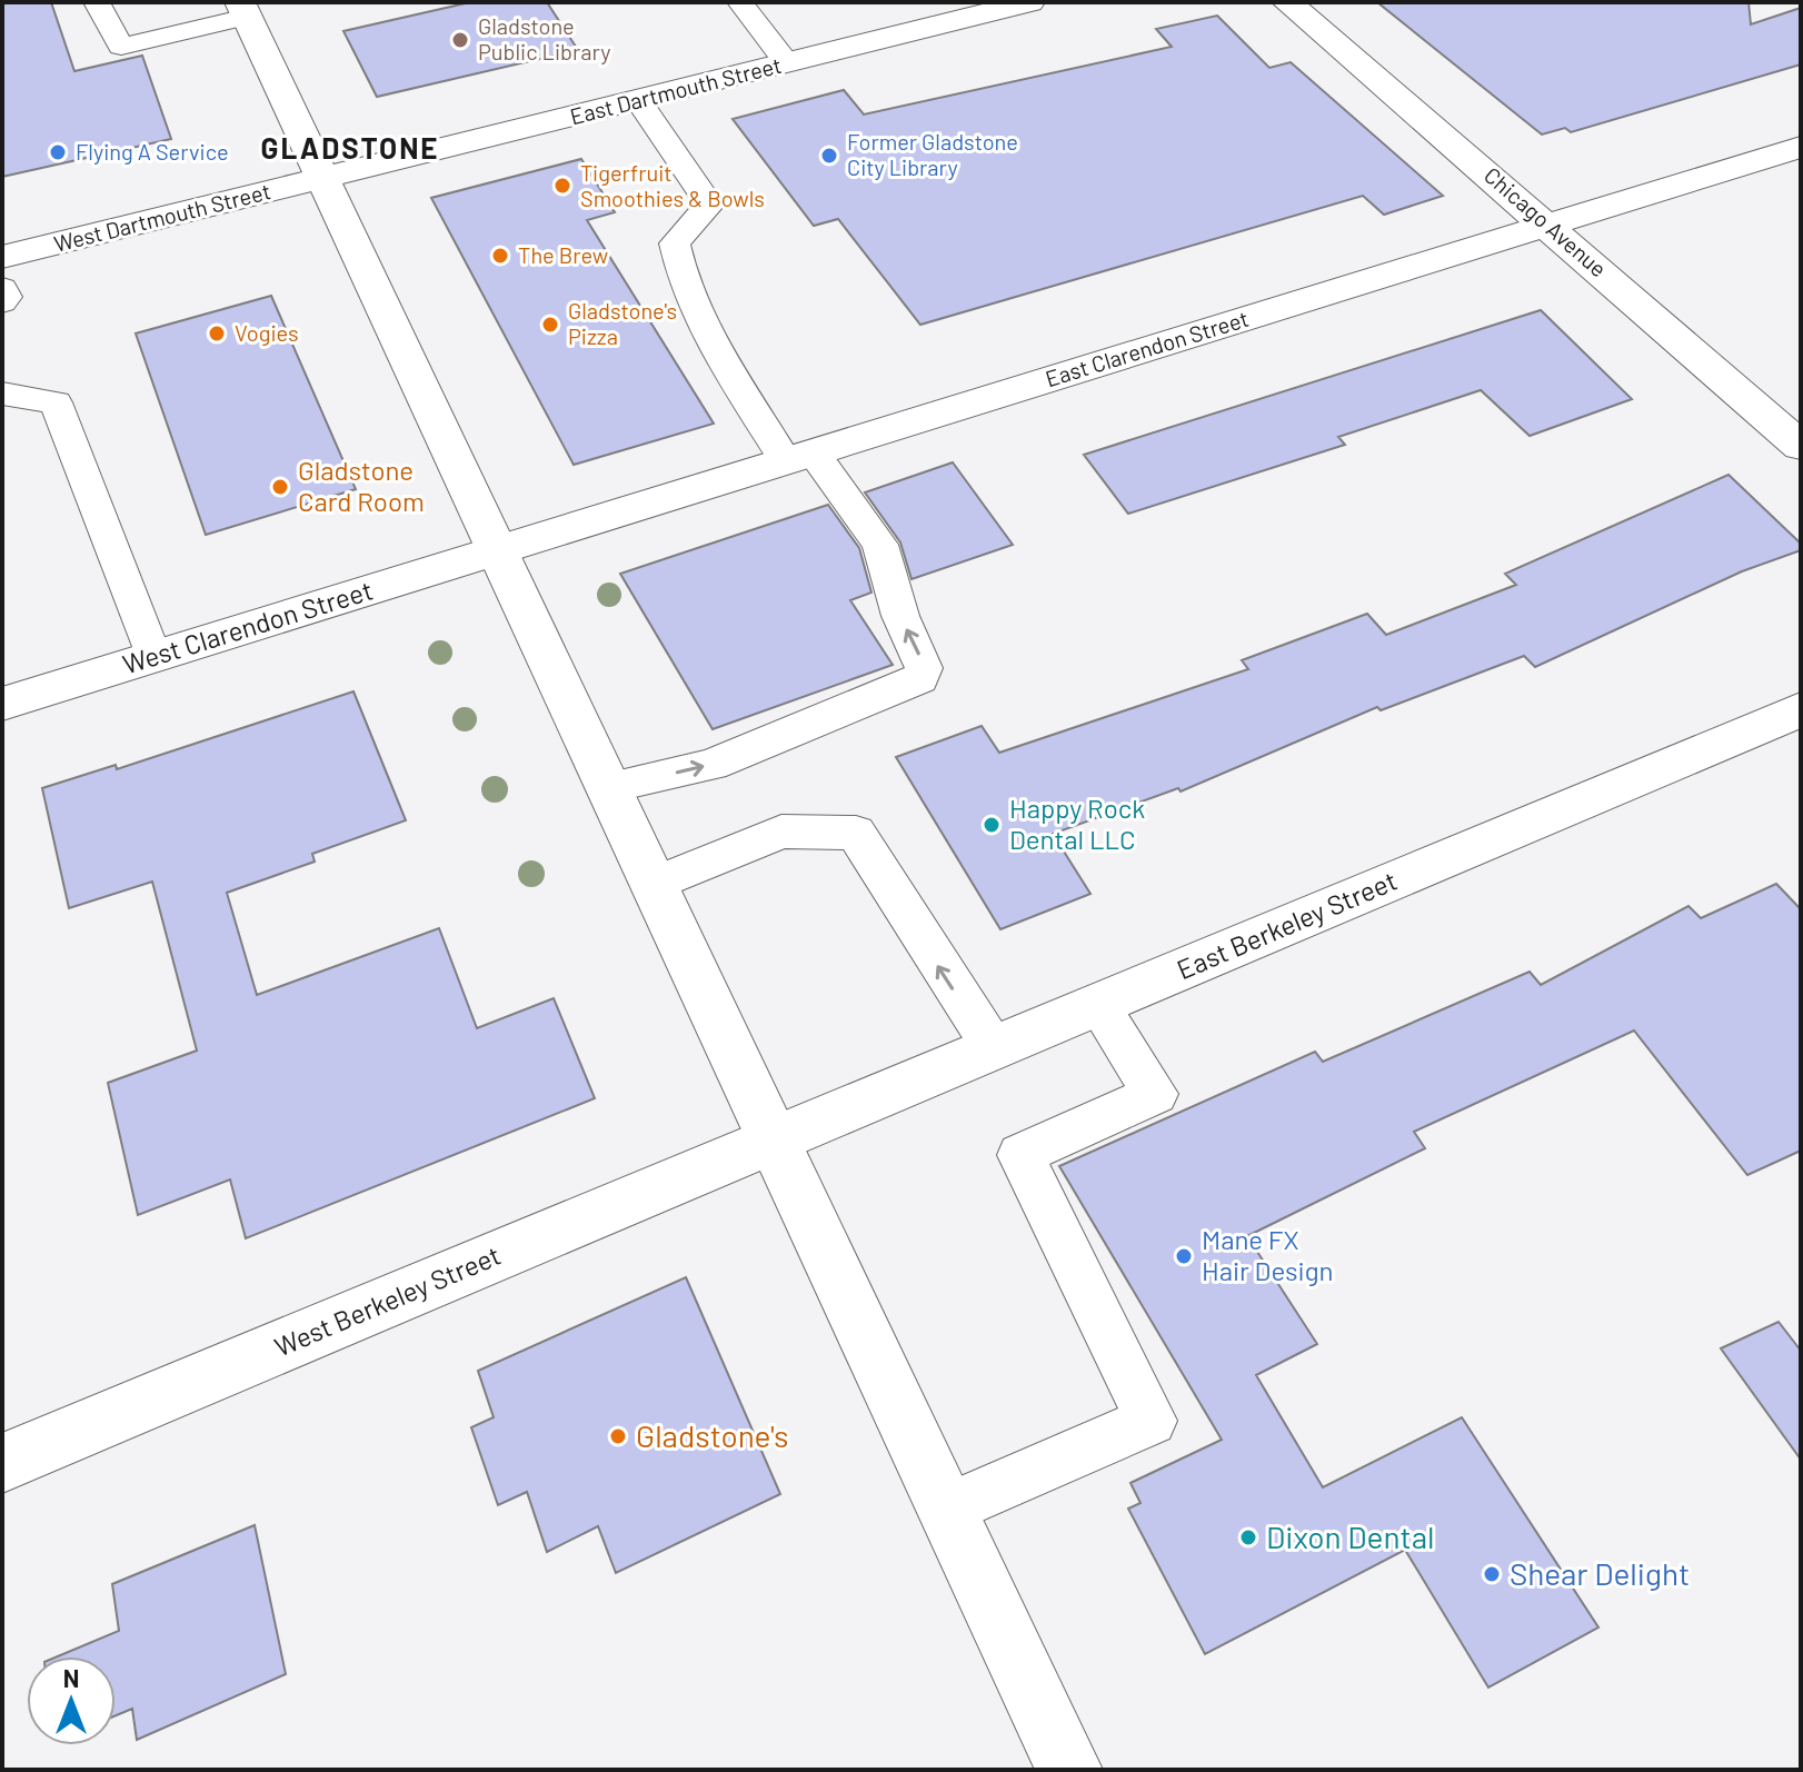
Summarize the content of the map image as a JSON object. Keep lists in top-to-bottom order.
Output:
{
  "streets": {
    "street": [
      "East Dartmouth Street",
      "West Dartmouth Street",
      "Chicago Avenue",
      "East Clarendon Street",
      "West Clarendon Street",
      "East Berkeley Street",
      "West Berkeley Street"
    ]
  },
  "crossings": [
    ["East Dartmouth Street", "West Dartmouth Street"],
    ["Chicago Avenue", "East Clarendon Street"],
    ["East Clarendon Street", "West Clarendon Street"],
    ["East Berkeley Street", "West Berkeley Street"]
  ],
  "districts": ["GLADSTONE"],
  "places": [
    "Gladstone Public Library",
    "Flying A Service",
    "Former Gladstone City Library",
    "Tigerfruit Smoothies & Bowls",
    "The Brew",
    "Gladstone's Pizza",
    "Vogies",
    "Gladstone Card Room",
    "Happy Rock Dental LLC",
    "Mane FX Hair Design",
    "Gladstone's",
    "Dixon Dental",
    "Shear Delight"
  ],
  "north": "top"
}
